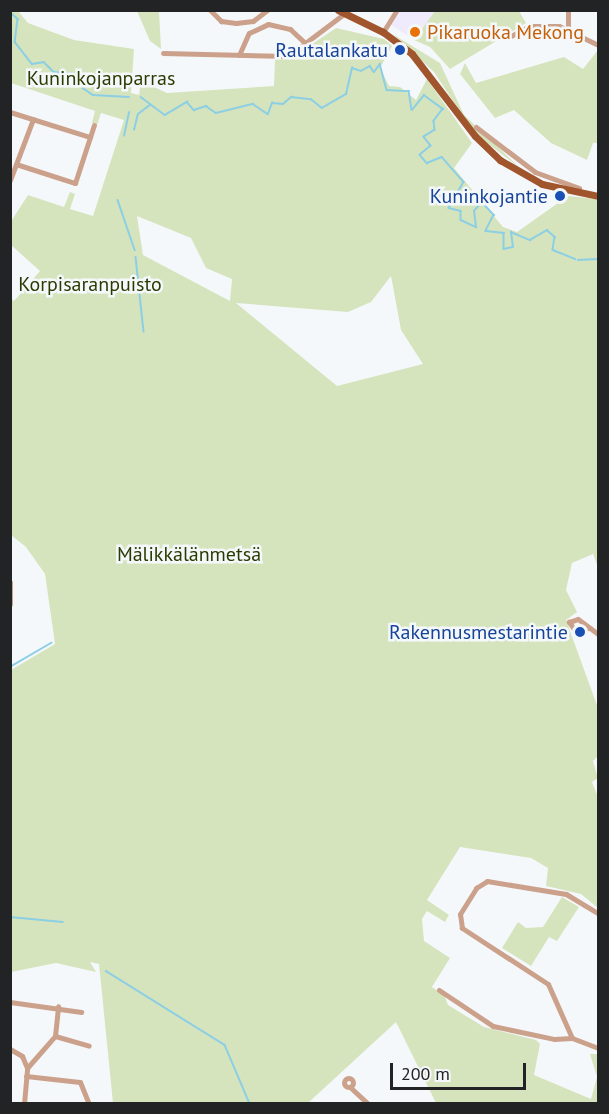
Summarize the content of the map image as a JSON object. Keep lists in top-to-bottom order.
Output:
{
  "parks": ["Kuninkojanparras", "Korpisaranpuisto", "Mälikkälänmetsä"],
  "places": [
    "Pikaruoka Mekong",
    "Rautalankatu",
    "Kuninkojantie",
    "Rakennusmestarintie"
  ],
  "scale_bar": "200 m"
}
